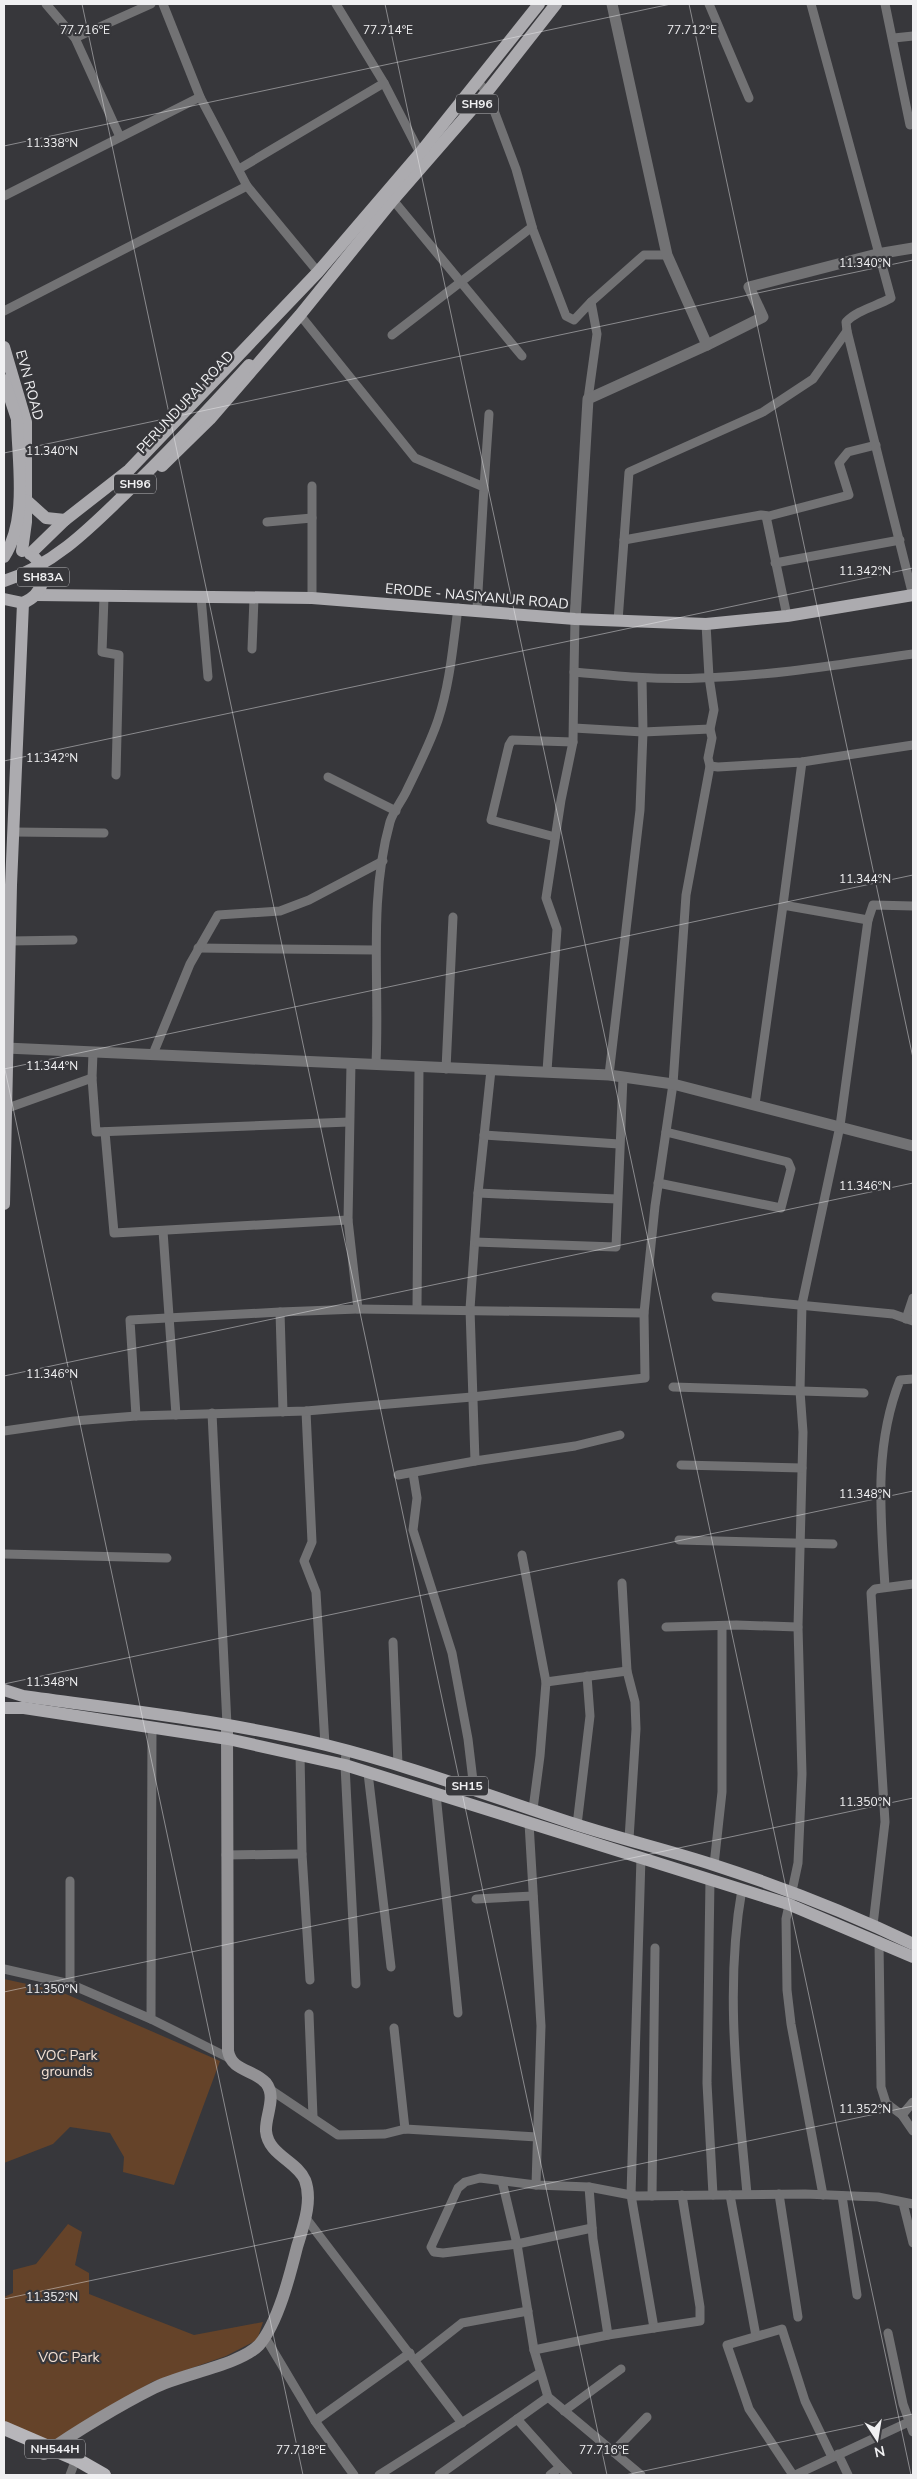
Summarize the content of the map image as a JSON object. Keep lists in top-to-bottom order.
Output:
{
  "streets": {
    "highway": ["NH544H"],
    "main road": [
      "SH96",
      "EVN ROAD",
      "PERUNDURAI ROAD",
      "SH83A",
      "ERODE - NASIYANUR ROAD",
      "SH15"
    ]
  },
  "crossings": [
    ["EVN ROAD", "SH83A"],
    ["SH83A", "ERODE - NASIYANUR ROAD"]
  ],
  "parks": ["VOC Park grounds", "VOC Park"],
  "north": "bottom",
  "coordinates": [
    "77.716°E",
    "77.714°E",
    "77.712°E",
    "11.338°N",
    "11.340°N",
    "11.342°N",
    "11.344°N",
    "11.346°N",
    "11.348°N",
    "11.350°N",
    "11.352°N",
    "77.718°E"
  ]
}
